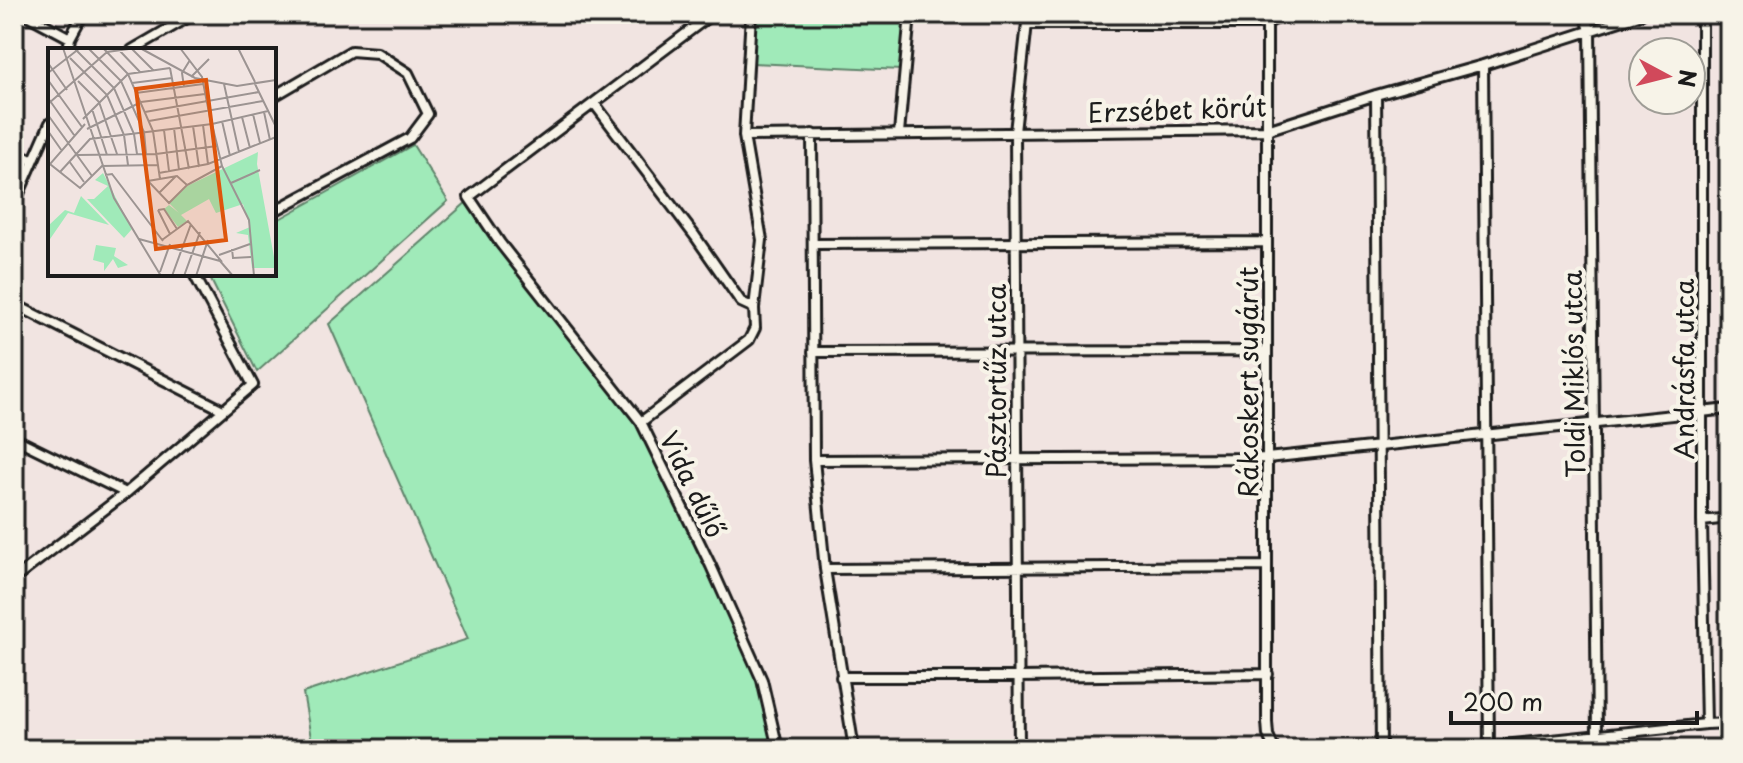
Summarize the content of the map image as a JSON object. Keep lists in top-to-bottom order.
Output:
{
  "streets": {
    "street": [
      "Erzsébet körút",
      "Andrásfa utca",
      "Toldi Miklós utca",
      "Pásztortűz utca",
      "Rákoskert sugárút",
      "Vida dűlő"
    ]
  },
  "crossings": [
    ["Erzsébet körút", "Toldi Miklós utca"],
    ["Erzsébet körút", "Pásztortűz utca"],
    ["Erzsébet körút", "Rákoskert sugárút"],
    ["Erzsébet körút", "Vida dűlő"]
  ],
  "scale_bar": "200 m",
  "north": "right"
}
